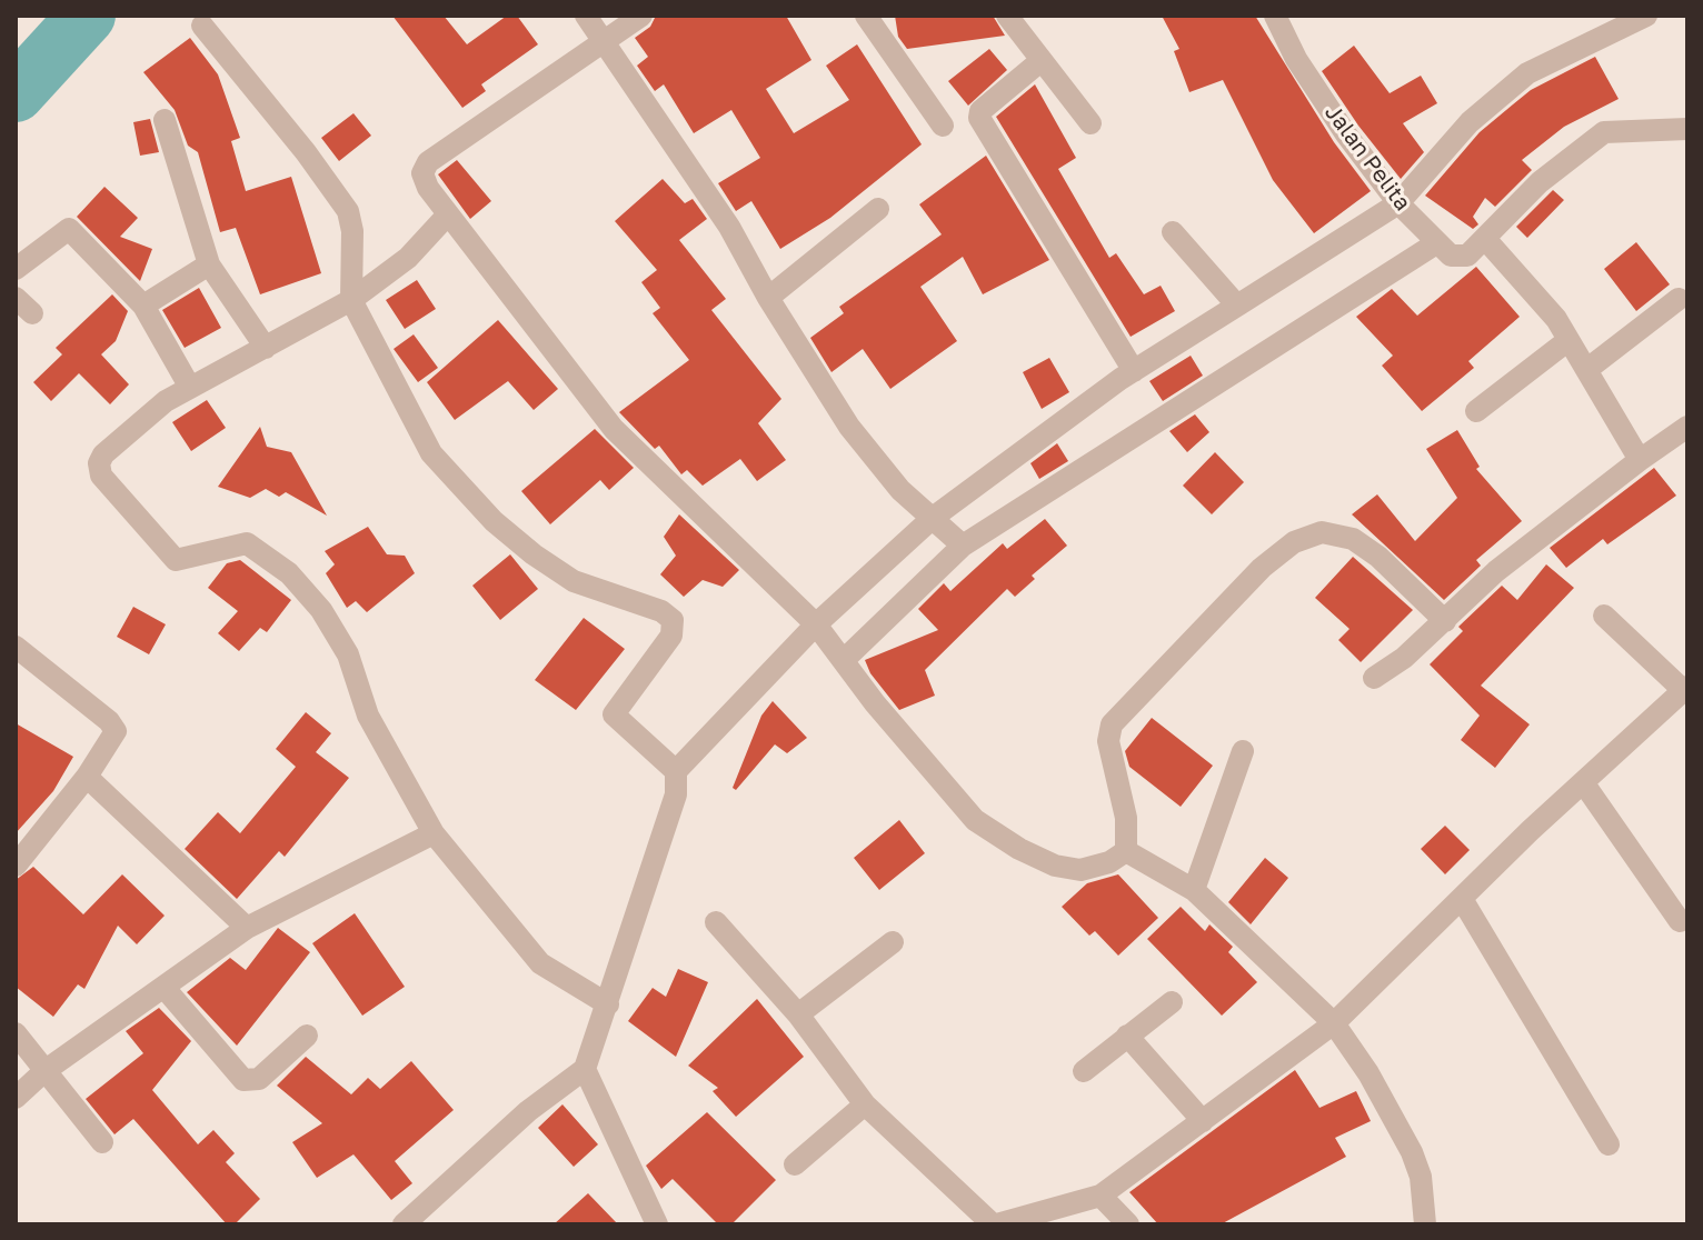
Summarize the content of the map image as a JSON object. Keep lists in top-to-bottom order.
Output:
{
  "streets": {
    "street": ["Jalan Pelita"]
  }
}
